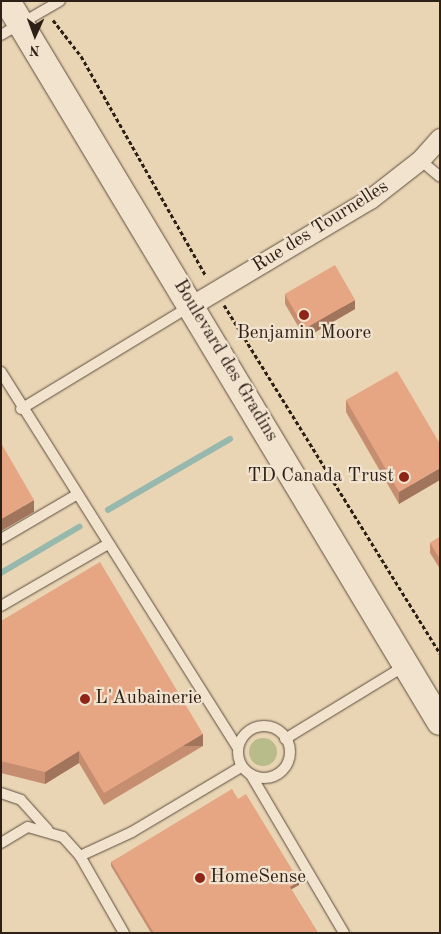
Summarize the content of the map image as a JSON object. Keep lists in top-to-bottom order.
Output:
{
  "streets": {
    "street": ["Rue des Tournelles", "Boulevard des Gradins"]
  },
  "crossings": [
    ["Rue des Tournelles", "Boulevard des Gradins"]
  ],
  "places": [
    "Benjamin Moore",
    "TD Canada Trust",
    "L'Aubainerie",
    "HomeSense"
  ],
  "north": "bottom"
}
